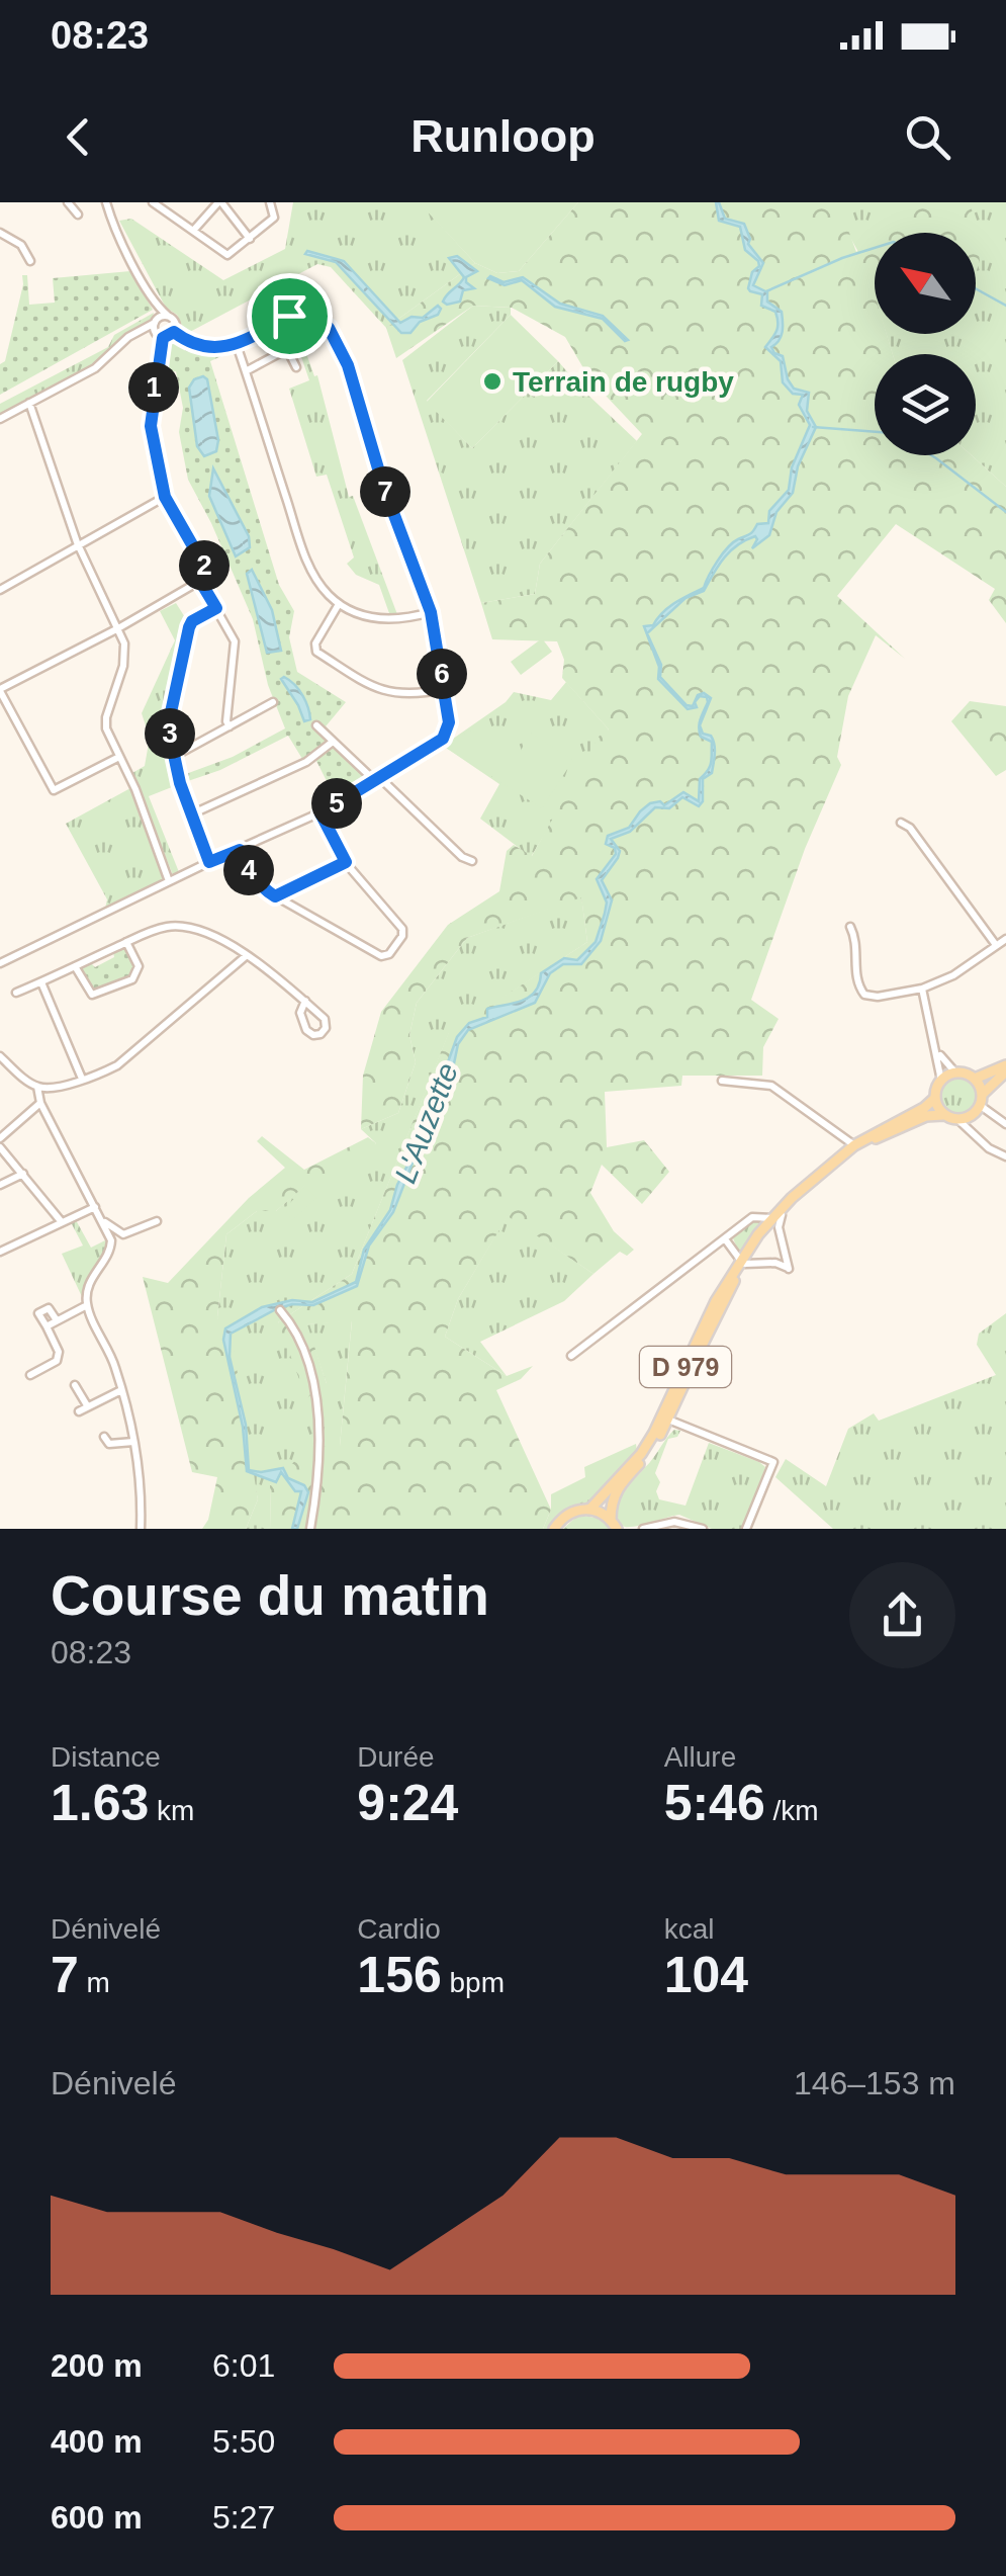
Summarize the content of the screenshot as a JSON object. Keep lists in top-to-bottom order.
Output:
{
  "streets": {
    "main road": ["D 979"]
  },
  "water": ["L'Auzette"],
  "places": ["Terrain de rugby"],
  "north": "top left",
  "page": {
    "status": "08:23",
    "header": "Runloop",
    "pins": [
      "1",
      "7",
      "2",
      "6",
      "3",
      "5",
      "4"
    ],
    "heading": ["Course du matin", "08:23"],
    "stats": [
      ["Distance", "1.63 km"],
      ["Durée", "9:24"],
      ["Allure", "5:46 /km"],
      ["Dénivelé", "7 m"],
      ["Cardio", "156 bpm"],
      ["kcal", "104"]
    ],
    "chart": ["Dénivelé", "146–153 m"],
    "list": [
      {
        "name": "200 m",
        "note": "6:01"
      },
      {
        "name": "400 m",
        "note": "5:50"
      },
      {
        "name": "600 m",
        "note": "5:27"
      }
    ]
  }
}
